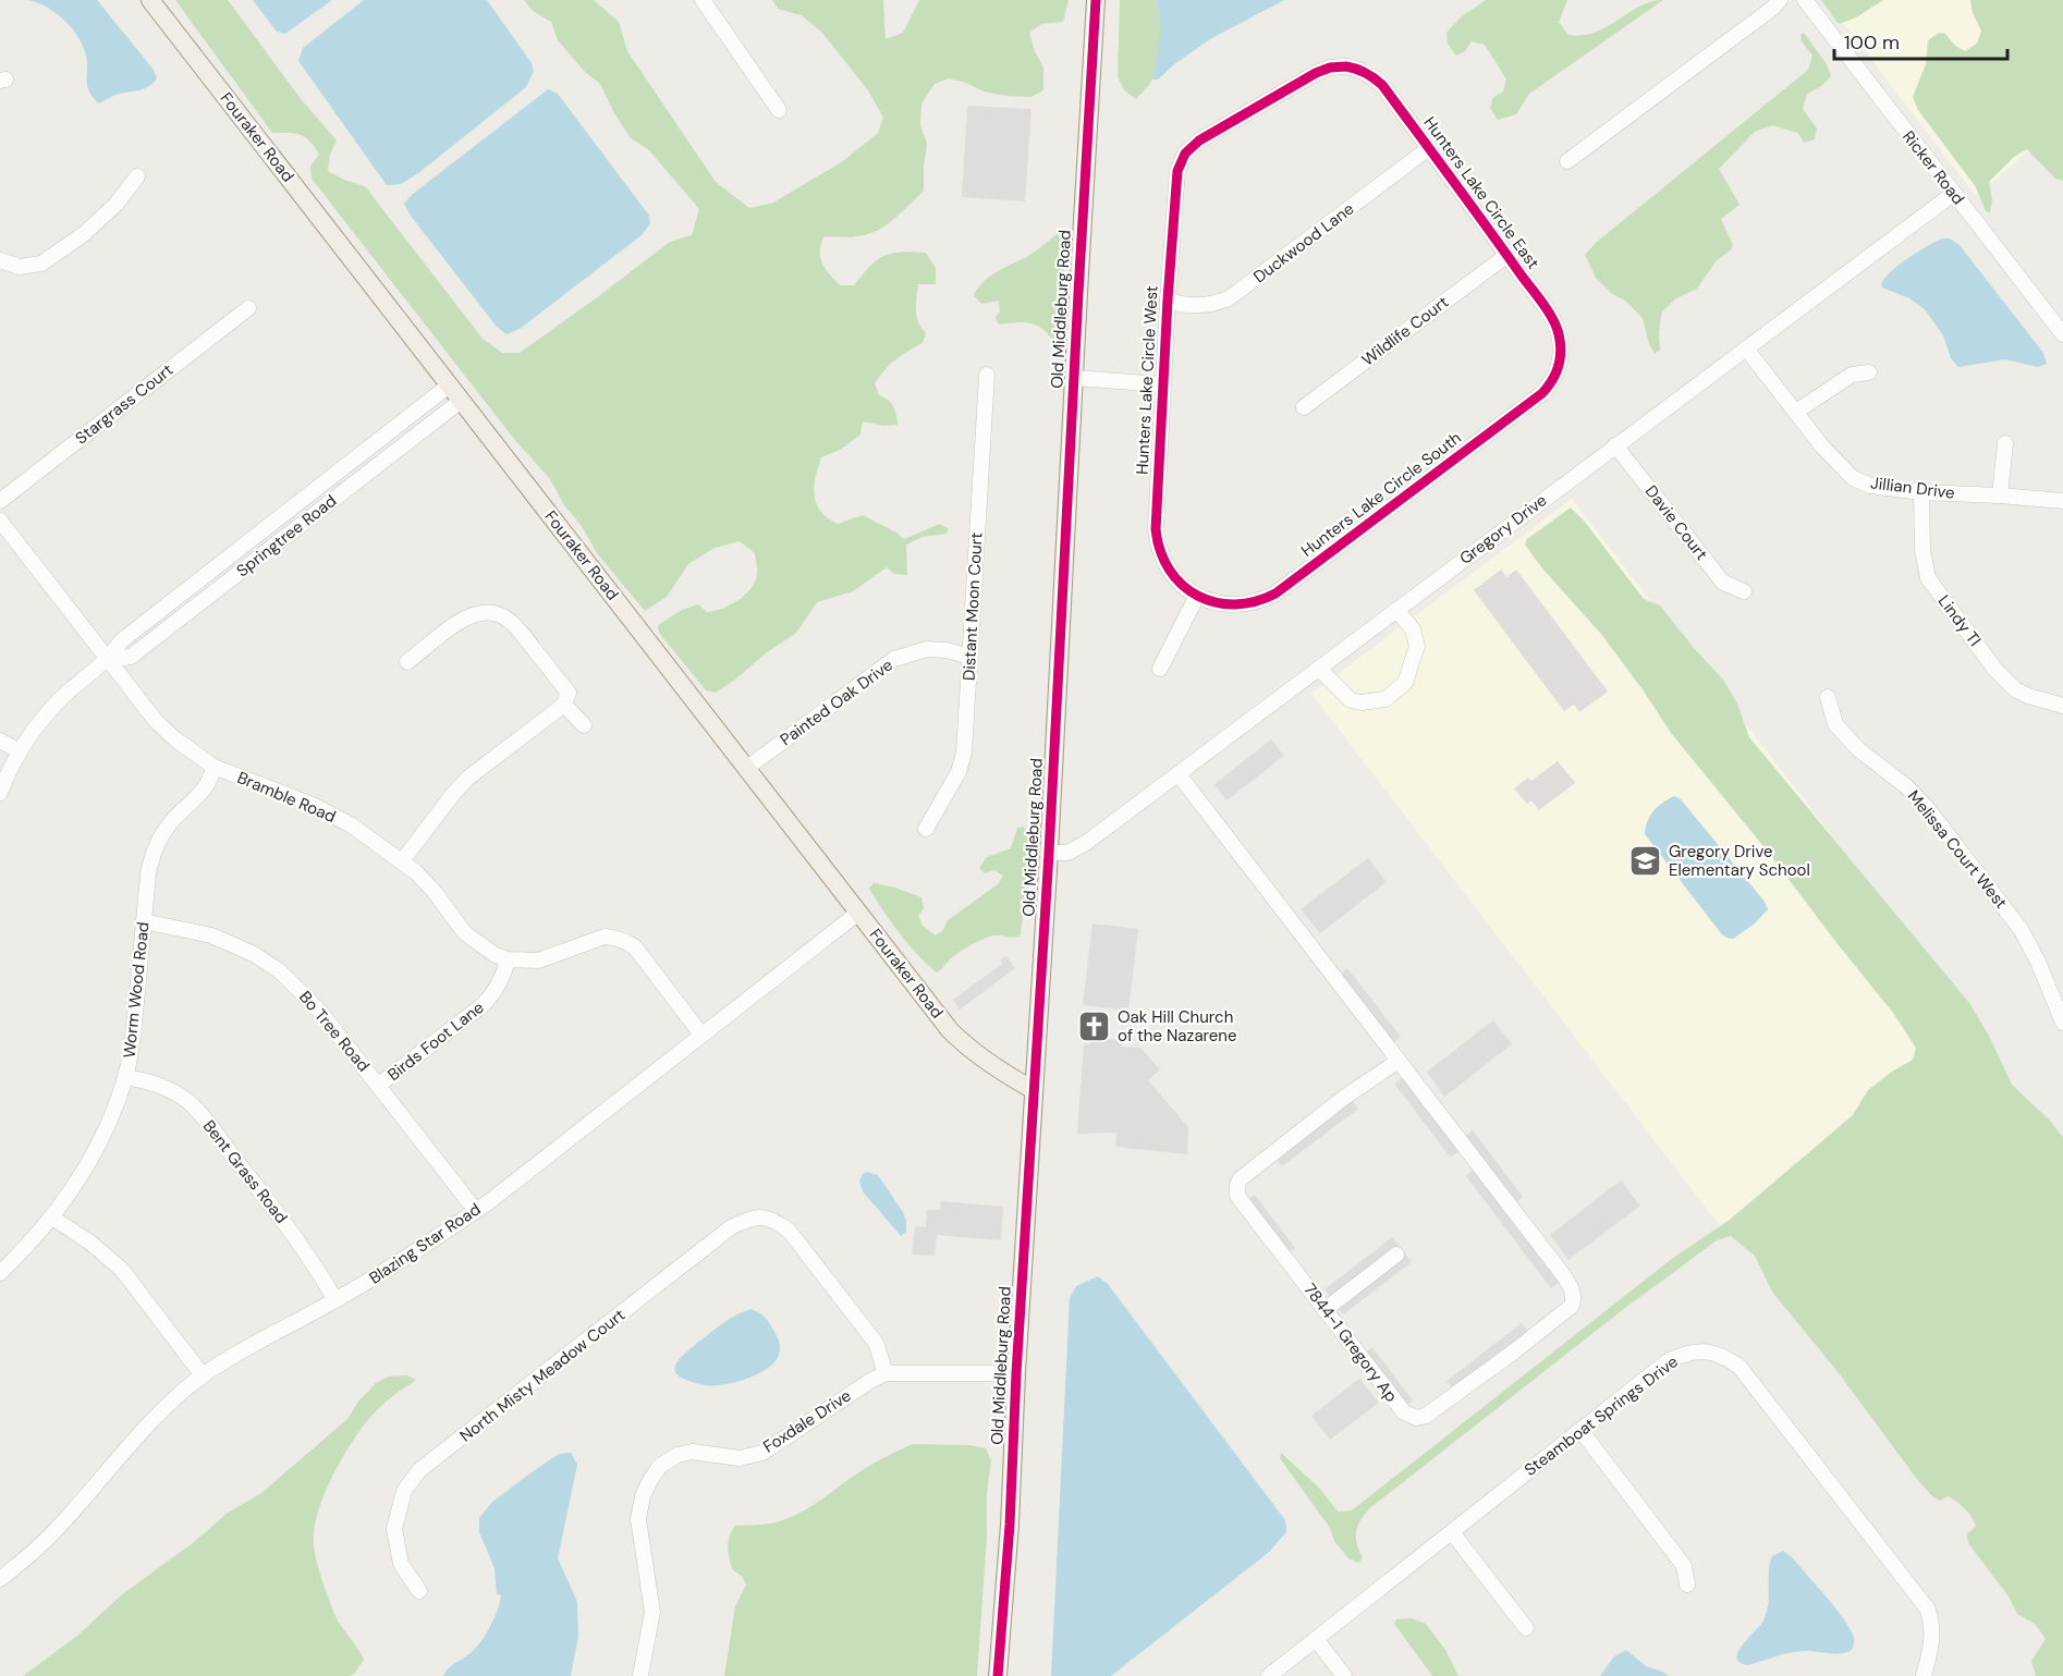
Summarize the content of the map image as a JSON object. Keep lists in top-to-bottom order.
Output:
{
  "streets": {
    "main road": ["Fouraker Road", "Old Middleburg Road"],
    "street": [
      "Ricker Road",
      "Hunters Lake Circle East",
      "Duckwood Lane",
      "Wildlife Court",
      "Hunters Lake Circle West",
      "Stargrass Court",
      "Jillian Drive",
      "Hunters Lake Circle South",
      "Davie Court",
      "Gregory Drive",
      "Springtree Road",
      "Distant Moon Court",
      "Lindy Tl",
      "Painted Oak Drive",
      "Bramble Road",
      "Melissa Court West",
      "Worm Wood Road",
      "Bo Tree Road",
      "Birds Foot Lane",
      "Bent Grass Road",
      "Blazing Star Road",
      "7844-1 Gregory Ap",
      "North Misty Meadow Court",
      "Steamboat Springs Drive",
      "Foxdale Drive"
    ]
  },
  "crossings": [
    ["Fouraker Road", "Old Middleburg Road"],
    ["Fouraker Road", "Springtree Road"],
    ["Fouraker Road", "Painted Oak Drive"],
    ["Fouraker Road", "Blazing Star Road"],
    ["Ricker Road", "Gregory Drive"],
    ["Hunters Lake Circle East", "Duckwood Lane"],
    ["Hunters Lake Circle East", "Wildlife Court"],
    ["Hunters Lake Circle East", "Hunters Lake Circle West"],
    ["Hunters Lake Circle East", "Hunters Lake Circle South"],
    ["Duckwood Lane", "Hunters Lake Circle West"],
    ["Old Middleburg Road", "Gregory Drive"],
    ["Old Middleburg Road", "Foxdale Drive"],
    ["Hunters Lake Circle West", "Hunters Lake Circle South"],
    ["Jillian Drive", "Gregory Drive"],
    ["Jillian Drive", "Lindy Tl"],
    ["Davie Court", "Gregory Drive"],
    ["Gregory Drive", "7844-1 Gregory Ap"],
    ["Springtree Road", "Bramble Road"],
    ["Distant Moon Court", "Painted Oak Drive"],
    ["Bramble Road", "Worm Wood Road"],
    ["Bramble Road", "Birds Foot Lane"],
    ["Bramble Road", "Blazing Star Road"],
    ["Worm Wood Road", "Bo Tree Road"],
    ["Worm Wood Road", "Bent Grass Road"],
    ["Bo Tree Road", "Birds Foot Lane"],
    ["Bo Tree Road", "Blazing Star Road"],
    ["Bent Grass Road", "Blazing Star Road"],
    ["North Misty Meadow Court", "Foxdale Drive"]
  ],
  "places": {
    "school or university": ["Gregory Drive Elementary School"],
    "church": ["Oak Hill Church of the Nazarene"]
  },
  "scale_bar": "100 m"
}
